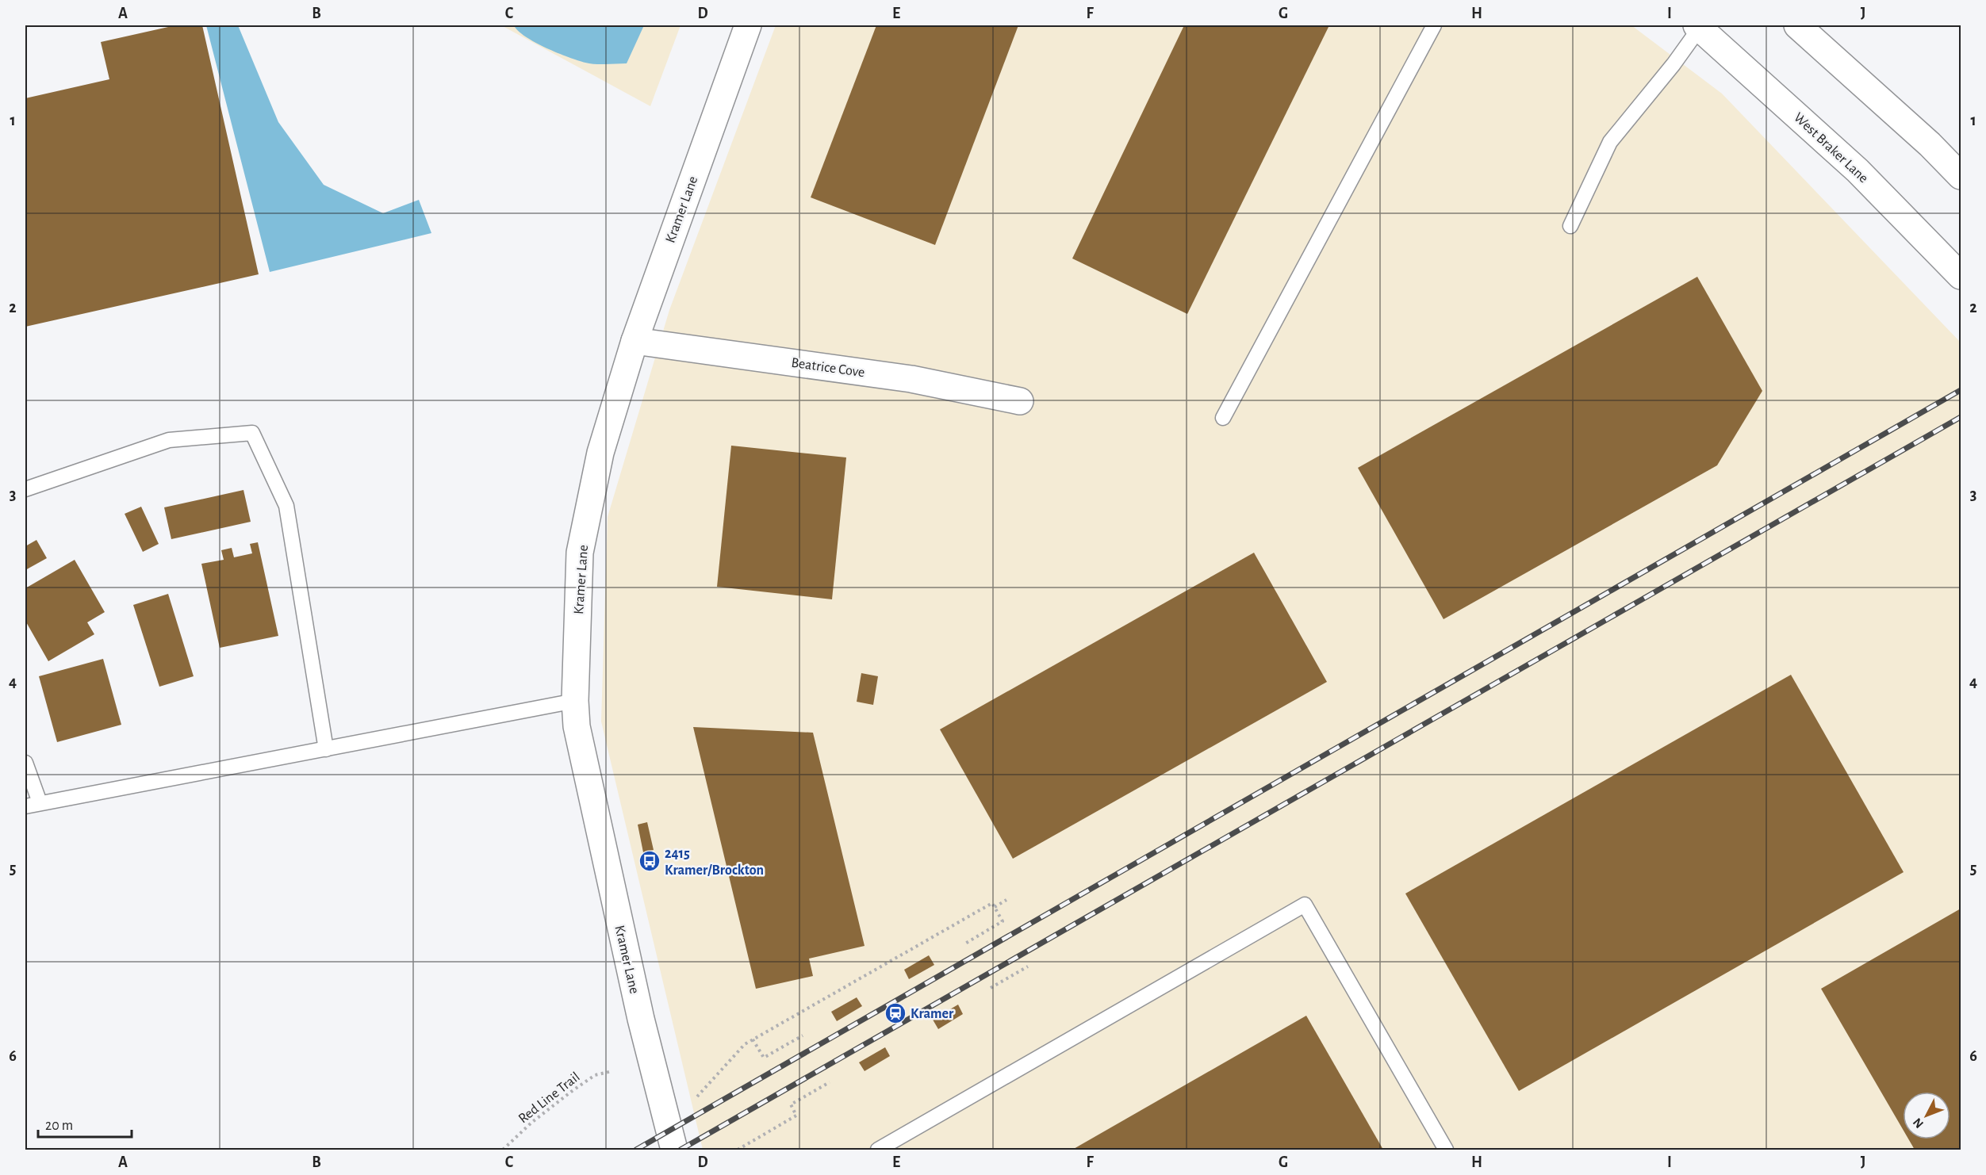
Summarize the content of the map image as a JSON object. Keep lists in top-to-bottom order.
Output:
{
  "streets": {
    "street": ["West Braker Lane", "Kramer Lane", "Beatrice Cove"],
    "path": ["Red Line Trail"]
  },
  "crossings": [
    ["Kramer Lane", "Beatrice Cove"]
  ],
  "places": {
    "bus stop": ["2415 Kramer/Brockton"],
    "station": ["Kramer"]
  },
  "scale_bar": "20 m",
  "north": "bottom left",
  "grid": {
    "columns": [
      "A",
      "B",
      "C",
      "D",
      "E",
      "F",
      "G",
      "H",
      "I",
      "J"
    ],
    "rows": [
      "1",
      "2",
      "3",
      "4",
      "5",
      "6"
    ]
  }
}
